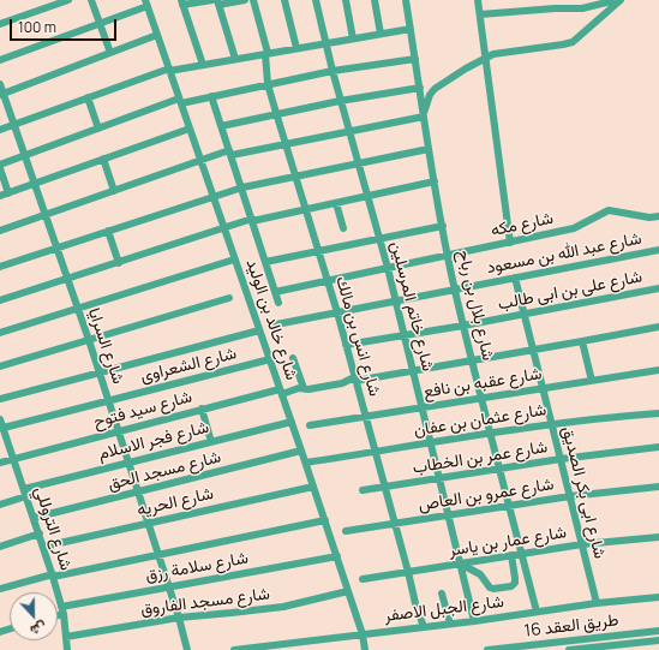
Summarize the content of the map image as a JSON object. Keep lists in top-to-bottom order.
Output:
{
  "streets": {
    "street": [
      "شارع مكه",
      "شارع عبد الله بن مسعود",
      "شارع على بن ابى طالب",
      "شارع بلال بن رباح",
      "شارع خاتم المرسلين",
      "شارع خالد بن الوليد",
      "شارع انس بن مالك",
      "شارع السرايا",
      "شارع الشعراوى",
      "شارع عقبه بن نافع",
      "شارع سيد فتوح",
      "شارع عثمان بن عفان",
      "شارع فجر الاسلام",
      "شارع عمر بن الخطاب",
      "شارع مسجد الحق",
      "شارع ابى بكر الصديق",
      "شارع عمرو بن العاص",
      "شارع الحريه",
      "شارع التروللي",
      "شارع عمار بن ياسر",
      "شارع سلامة رزق",
      "شارع مسجد الفاروق",
      "شارع الجبل الاصفر",
      "طريق العقد 16"
    ]
  },
  "crossings": [
    ["شارع مكه", "شارع بلال بن رباح"],
    ["شارع مكه", "شارع خاتم المرسلين"],
    ["شارع مكه", "شارع انس بن مالك"],
    ["شارع عبد الله بن مسعود", "شارع بلال بن رباح"],
    ["شارع عبد الله بن مسعود", "شارع خاتم المرسلين"],
    ["شارع عبد الله بن مسعود", "شارع انس بن مالك"],
    ["شارع عبد الله بن مسعود", "شارع ابى بكر الصديق"],
    ["شارع على بن ابى طالب", "شارع بلال بن رباح"],
    ["شارع على بن ابى طالب", "شارع خاتم المرسلين"],
    ["شارع على بن ابى طالب", "شارع انس بن مالك"],
    ["شارع على بن ابى طالب", "شارع ابى بكر الصديق"],
    ["شارع بلال بن رباح", "شارع عقبه بن نافع"],
    ["شارع بلال بن رباح", "شارع سيد فتوح"],
    ["شارع بلال بن رباح", "شارع عثمان بن عفان"],
    ["شارع بلال بن رباح", "شارع عمر بن الخطاب"],
    ["شارع بلال بن رباح", "شارع عمرو بن العاص"],
    ["شارع بلال بن رباح", "شارع عمار بن ياسر"],
    ["شارع بلال بن رباح", "شارع الجبل الاصفر"],
    ["شارع خاتم المرسلين", "شارع عقبه بن نافع"],
    ["شارع خاتم المرسلين", "شارع سيد فتوح"],
    ["شارع خاتم المرسلين", "شارع عثمان بن عفان"],
    ["شارع خاتم المرسلين", "شارع عمر بن الخطاب"],
    ["شارع خاتم المرسلين", "شارع عمرو بن العاص"],
    ["شارع خاتم المرسلين", "شارع عمار بن ياسر"],
    ["شارع خاتم المرسلين", "شارع الجبل الاصفر"],
    ["شارع خالد بن الوليد", "شارع الشعراوى"],
    ["شارع خالد بن الوليد", "شارع سيد فتوح"],
    ["شارع خالد بن الوليد", "شارع عثمان بن عفان"],
    ["شارع خالد بن الوليد", "شارع فجر الاسلام"],
    ["شارع خالد بن الوليد", "شارع مسجد الحق"],
    ["شارع خالد بن الوليد", "شارع الحريه"],
    ["شارع خالد بن الوليد", "شارع سلامة رزق"],
    ["شارع خالد بن الوليد", "شارع مسجد الفاروق"],
    ["شارع خالد بن الوليد", "شارع الجبل الاصفر"],
    ["شارع انس بن مالك", "شارع عقبه بن نافع"],
    ["شارع انس بن مالك", "شارع سيد فتوح"],
    ["شارع انس بن مالك", "شارع عثمان بن عفان"],
    ["شارع انس بن مالك", "شارع عمر بن الخطاب"],
    ["شارع انس بن مالك", "شارع عمرو بن العاص"],
    ["شارع انس بن مالك", "شارع عمار بن ياسر"],
    ["شارع انس بن مالك", "شارع الجبل الاصفر"],
    ["شارع السرايا", "شارع الشعراوى"],
    ["شارع السرايا", "شارع سيد فتوح"],
    ["شارع السرايا", "شارع فجر الاسلام"],
    ["شارع السرايا", "شارع مسجد الحق"],
    ["شارع السرايا", "شارع الحريه"],
    ["شارع السرايا", "شارع سلامة رزق"],
    ["شارع السرايا", "شارع مسجد الفاروق"],
    ["شارع الشعراوى", "شارع التروللي"],
    ["شارع عقبه بن نافع", "شارع ابى بكر الصديق"],
    ["شارع سيد فتوح", "شارع ابى بكر الصديق"],
    ["شارع سيد فتوح", "شارع التروللي"],
    ["شارع عثمان بن عفان", "شارع ابى بكر الصديق"],
    ["شارع فجر الاسلام", "شارع التروللي"],
    ["شارع عمر بن الخطاب", "شارع ابى بكر الصديق"],
    ["شارع مسجد الحق", "شارع التروللي"],
    ["شارع ابى بكر الصديق", "شارع عمرو بن العاص"],
    ["شارع ابى بكر الصديق", "شارع عمار بن ياسر"],
    ["شارع ابى بكر الصديق", "شارع الجبل الاصفر"],
    ["شارع الحريه", "شارع التروللي"],
    ["شارع التروللي", "شارع سلامة رزق"],
    ["شارع التروللي", "شارع مسجد الفاروق"]
  ],
  "scale_bar": "100 m",
  "north": "bottom"
}
